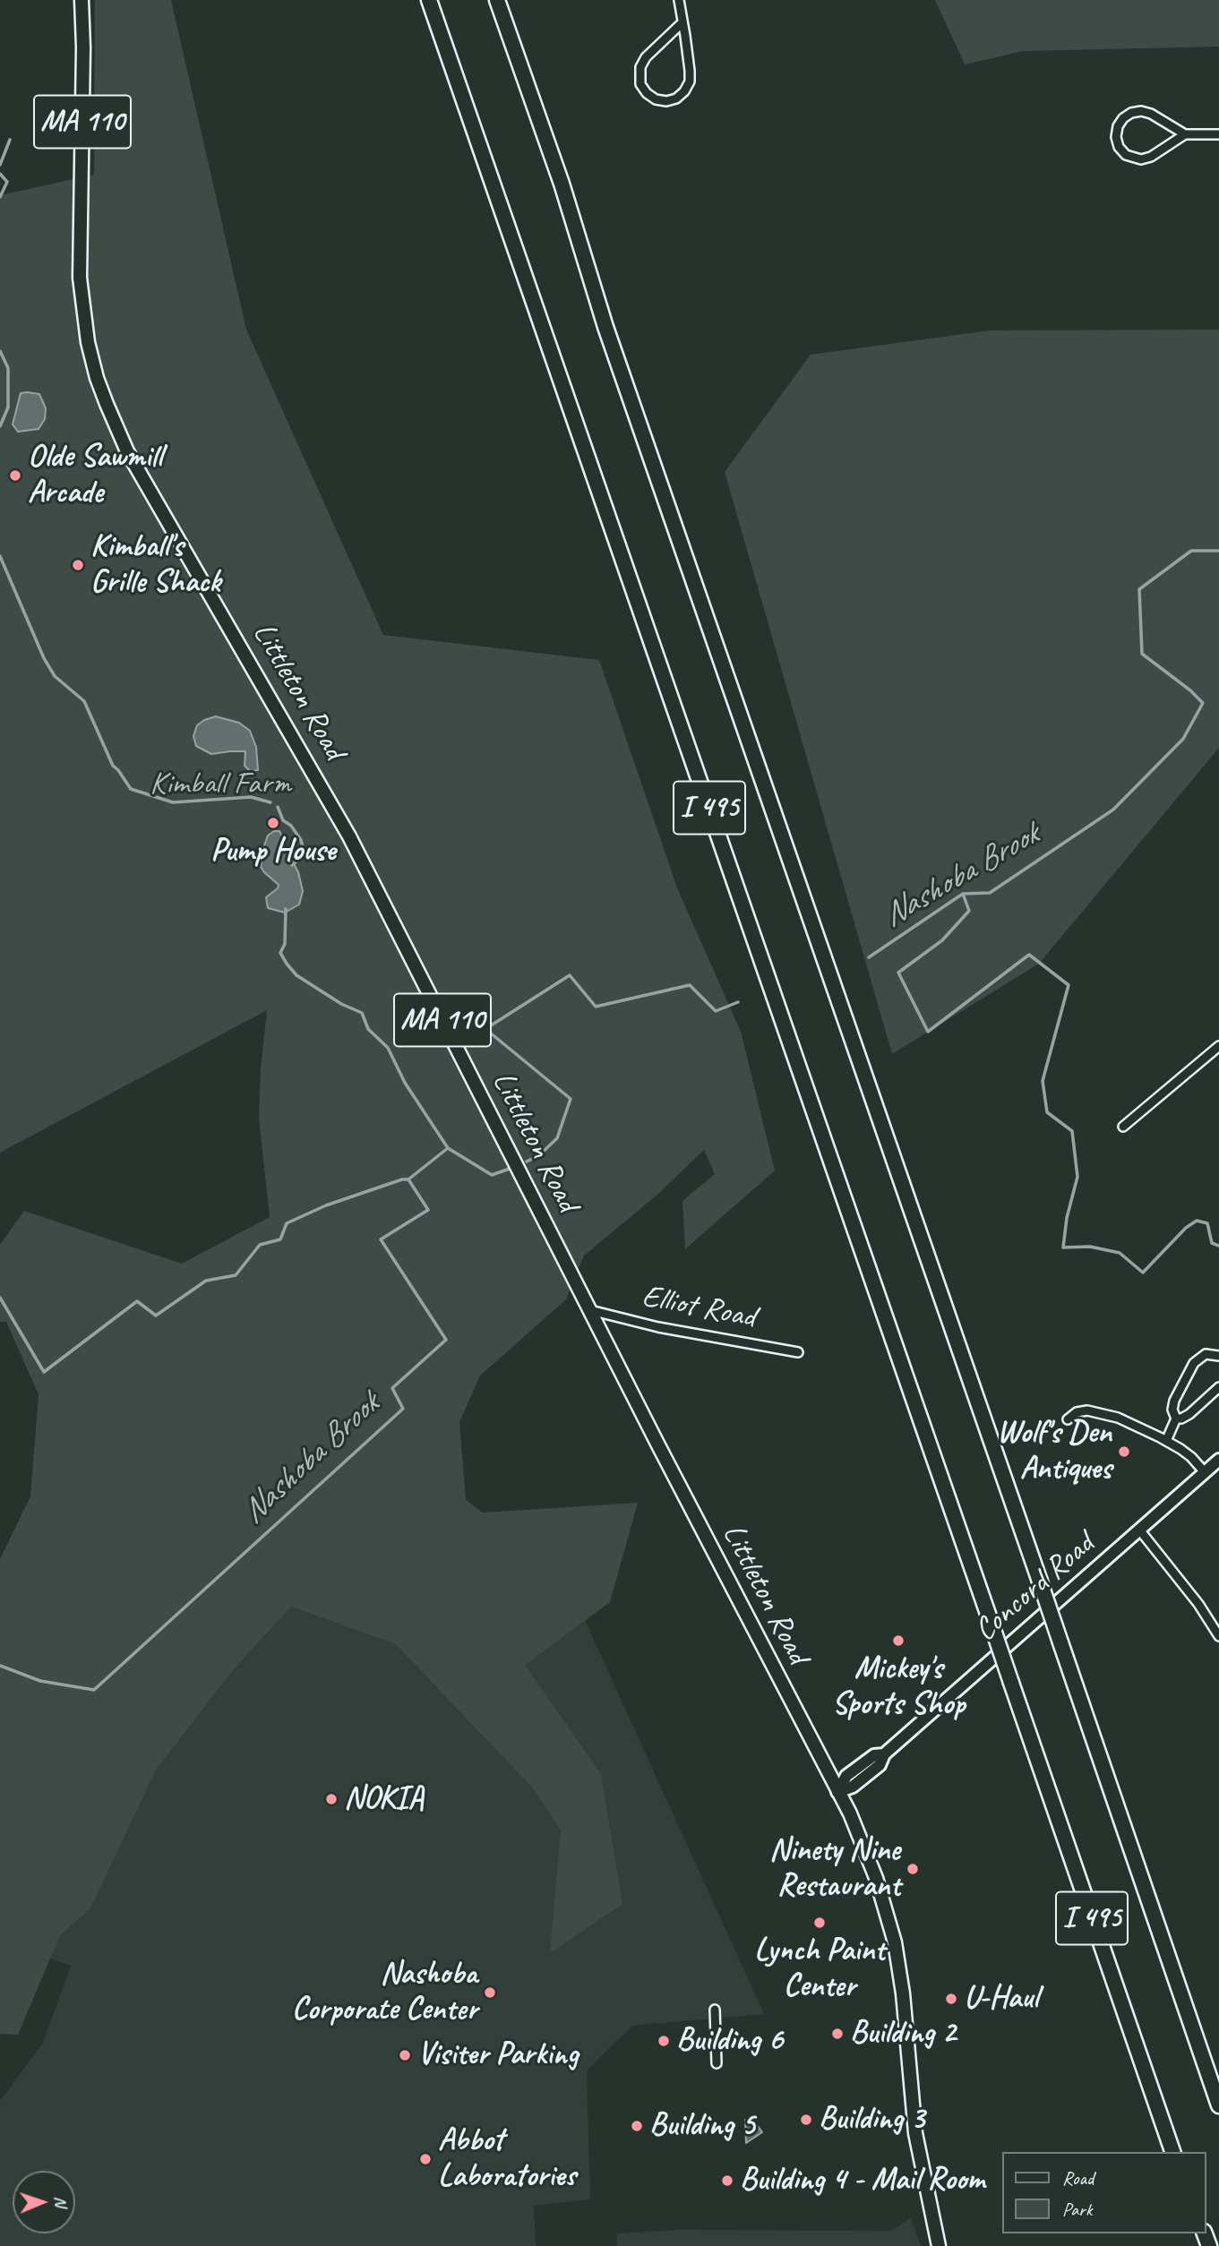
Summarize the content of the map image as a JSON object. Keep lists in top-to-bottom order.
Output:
{
  "streets": {
    "highway": ["I 495"],
    "main road": ["MA 110", "Littleton Road", "Concord Road"],
    "street": ["Elliot Road"]
  },
  "crossings": [
    ["Littleton Road", "Elliot Road"],
    ["Littleton Road", "Concord Road"]
  ],
  "water": ["Nashoba Brook"],
  "parks": ["Kimball Farm"],
  "places": [
    "Olde Sawmill Arcade",
    "Kimball's Grille Shack",
    "Pump House",
    "Wolf's Den Antiques",
    "Mickey's Sports Shop",
    "NOKIA",
    "Ninety Nine Restaurant",
    "Lynch Paint Center",
    "Nashoba Corporate Center",
    "U-Haul",
    "Building 2",
    "Building 6",
    "Visiter Parking",
    "Building 3",
    "Building 5",
    "Abbot Laboratories",
    "Building 4 - Mail Room"
  ],
  "legend": ["Road", "Park"],
  "north": "right"
}
